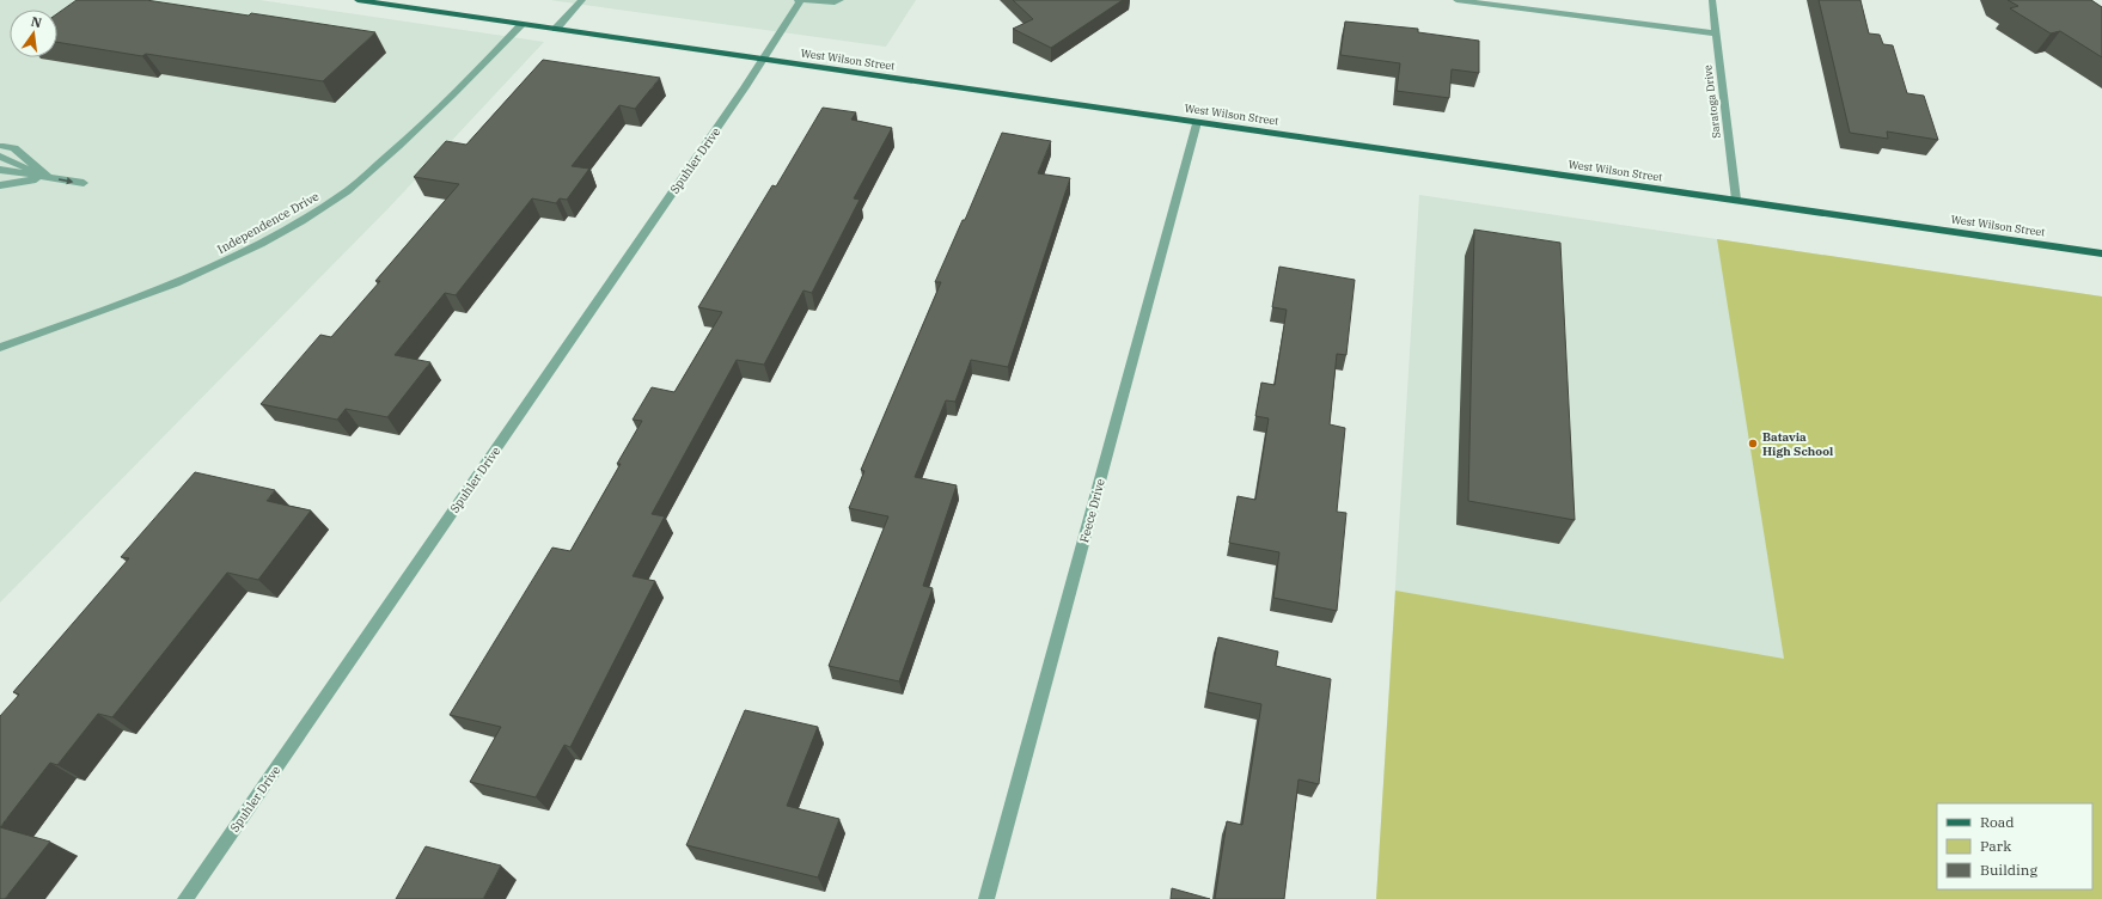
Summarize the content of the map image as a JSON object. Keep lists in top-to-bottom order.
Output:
{
  "streets": {
    "main road": ["West Wilson Street"],
    "street": [
      "Saratoga Drive",
      "Spuhler Drive",
      "Independence Drive",
      "Feece Drive"
    ]
  },
  "crossings": [
    ["West Wilson Street", "Saratoga Drive"],
    ["West Wilson Street", "Spuhler Drive"],
    ["West Wilson Street", "Independence Drive"],
    ["West Wilson Street", "Feece Drive"]
  ],
  "places": ["Batavia High School"],
  "legend": ["Road", "Park", "Building"],
  "north": "top"
}
